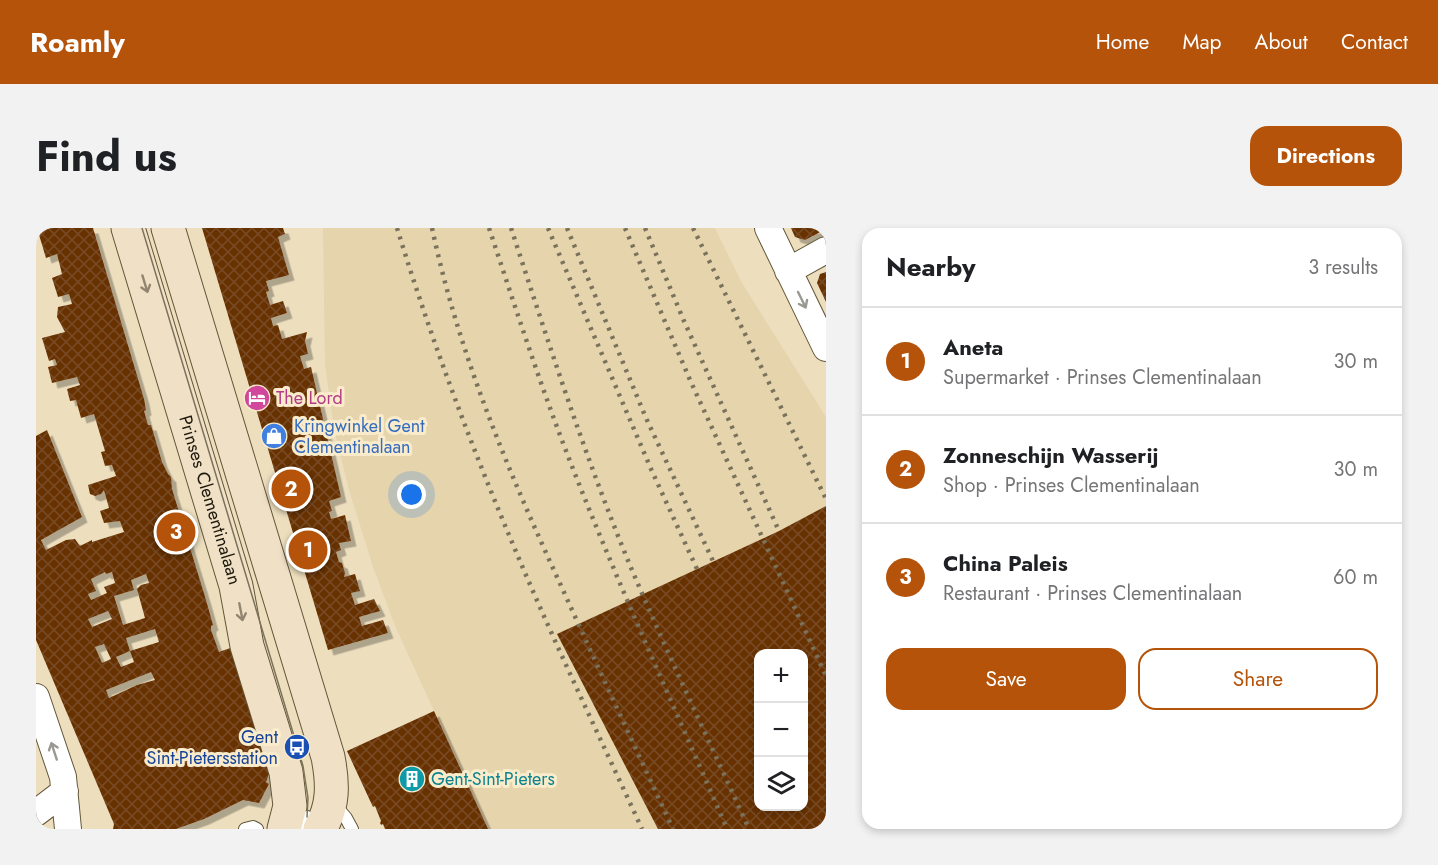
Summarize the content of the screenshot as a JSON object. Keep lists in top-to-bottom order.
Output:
{
  "streets": {
    "street": ["Prinses Clementinalaan"]
  },
  "places": {
    "hotel": ["The Lord"],
    "shop": ["Kringwinkel Gent Clementinalaan"],
    "bus stop": ["Gent Sint-Pietersstation"],
    "building": ["Gent-Sint-Pieters"]
  },
  "page": {
    "header": "Roamly",
    "nav": [
      "Home",
      "Map",
      "About",
      "Contact"
    ],
    "title": "Find us",
    "buttons": [
      "Directions",
      ["Save", "Share"]
    ],
    "heading": ["Nearby", "3 results"],
    "list": [
      {
        "mark": "1",
        "name": "Aneta",
        "note": "Supermarket · Prinses Clementinalaan",
        "value": "30 m"
      },
      {
        "mark": "2",
        "name": "Zonneschijn Wasserij",
        "note": "Shop · Prinses Clementinalaan",
        "value": "30 m"
      },
      {
        "mark": "3",
        "name": "China Paleis",
        "note": "Restaurant · Prinses Clementinalaan",
        "value": "60 m"
      }
    ],
    "pins": ["2", "3", "1"],
    "map_buttons": ["+", "−"]
  }
}
